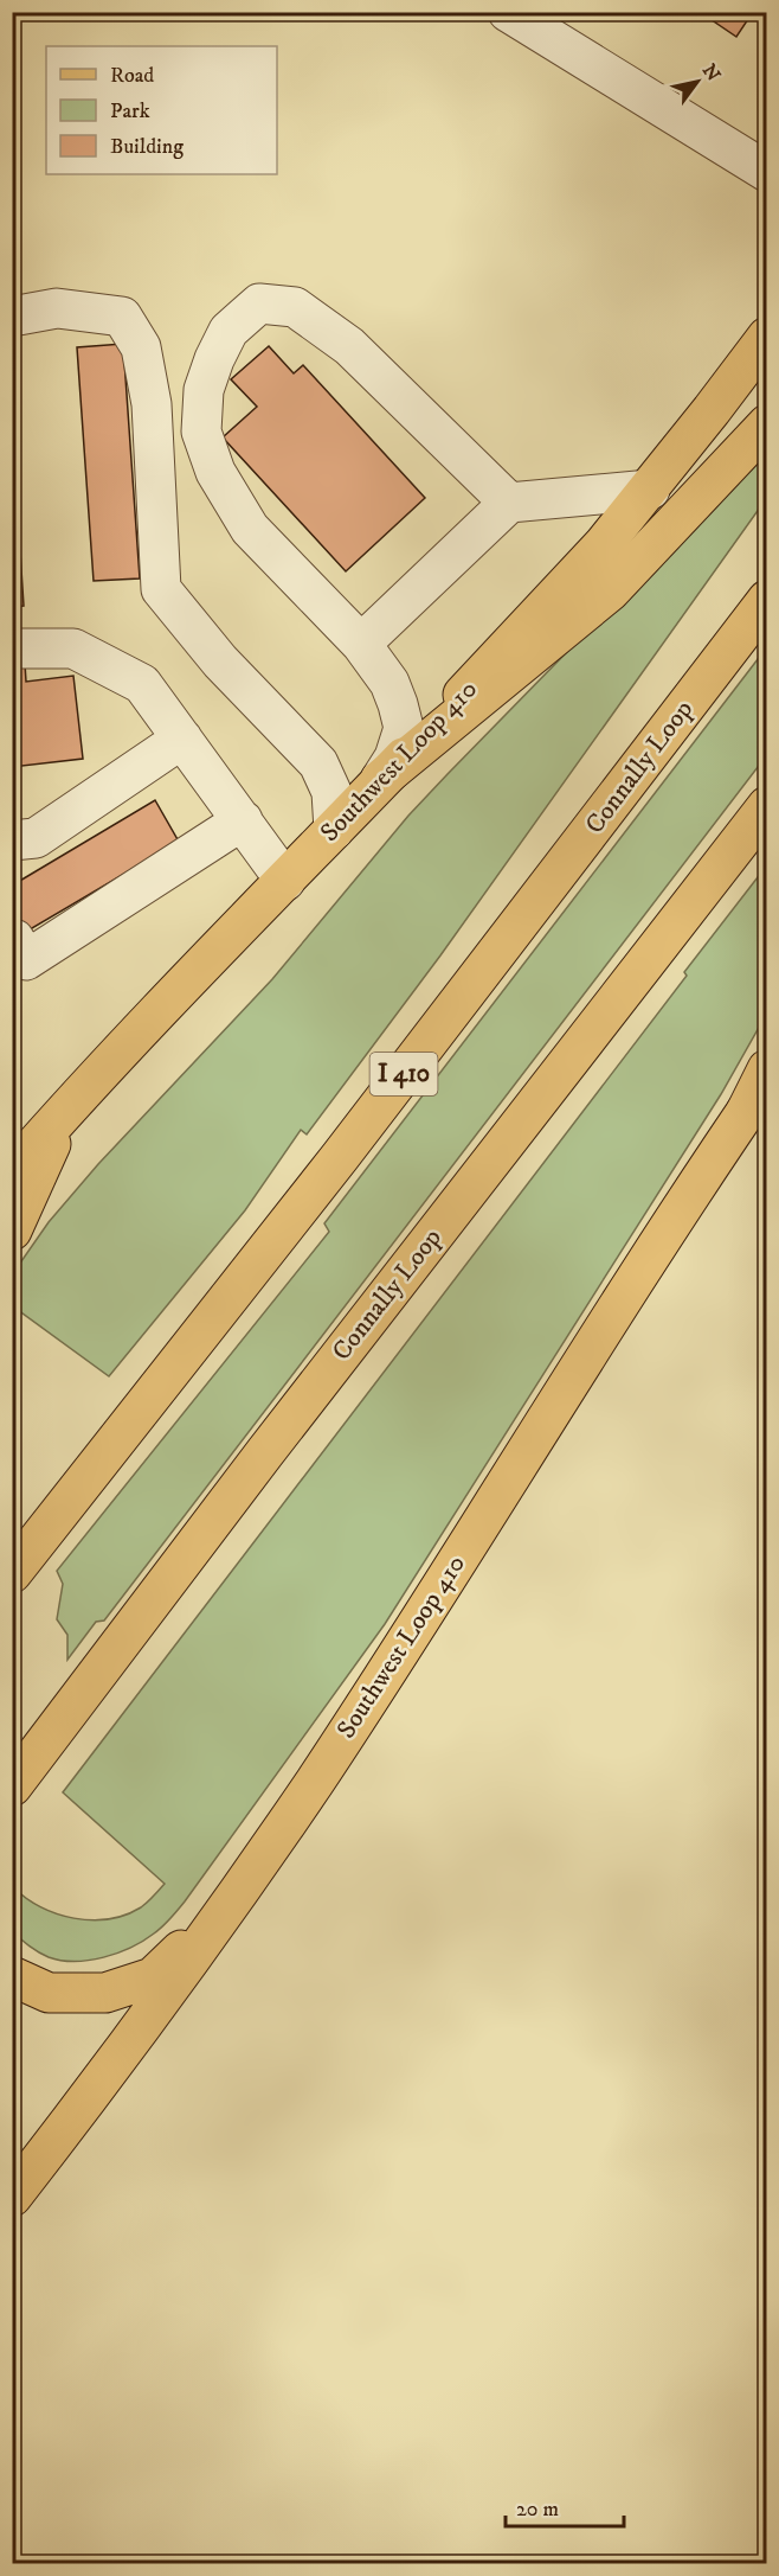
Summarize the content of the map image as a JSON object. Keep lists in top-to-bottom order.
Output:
{
  "streets": {
    "main road": ["Southwest Loop 410", "Connally Loop", "I 410"]
  },
  "legend": ["Road", "Park", "Building"],
  "scale_bar": "20 m",
  "north": "top right"
}
